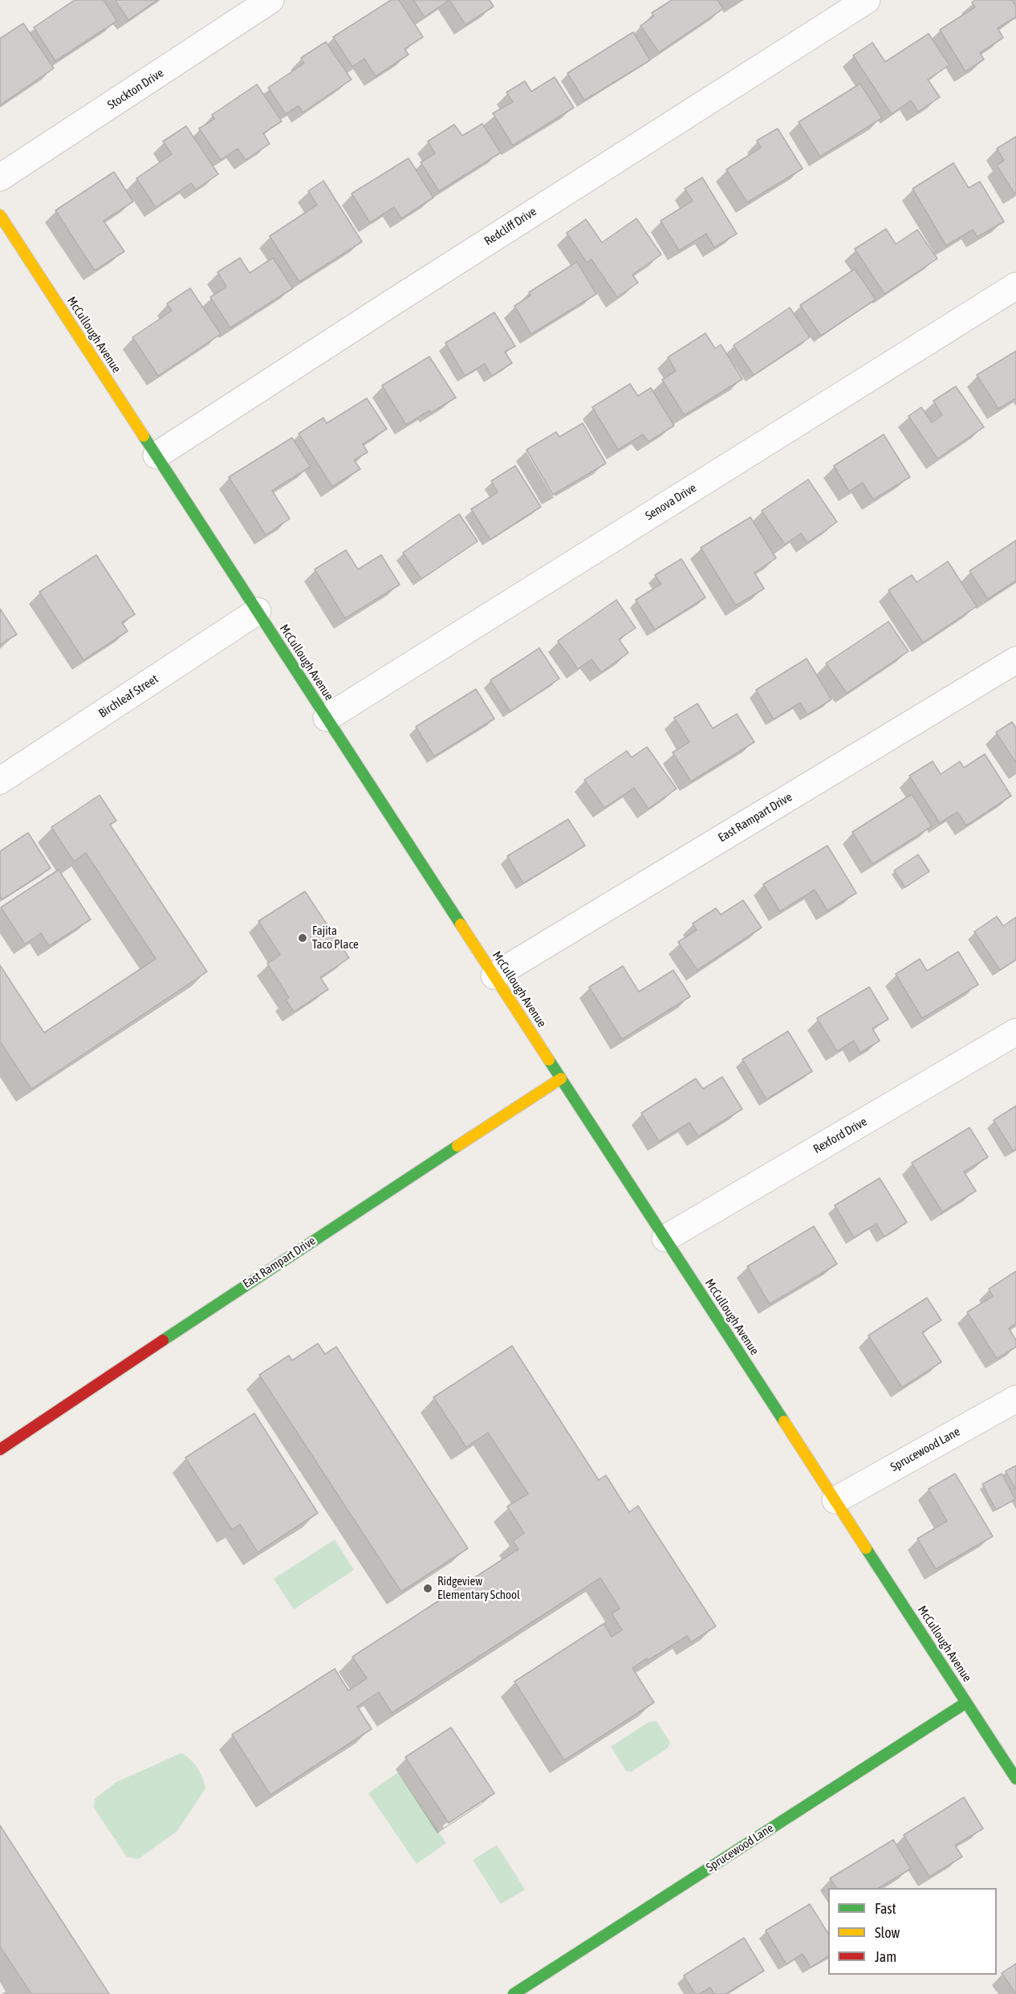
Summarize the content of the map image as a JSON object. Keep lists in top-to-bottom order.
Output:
{
  "streets": {
    "main road": ["McCullough Avenue", "East Rampart Drive", "Sprucewood Lane"],
    "street": [
      "Stockton Drive",
      "Redcliff Drive",
      "Senova Drive",
      "Birchleaf Street",
      "Rexford Drive"
    ]
  },
  "crossings": [
    ["Redcliff Drive", "McCullough Avenue"],
    ["McCullough Avenue", "Senova Drive"],
    ["McCullough Avenue", "Birchleaf Street"],
    ["McCullough Avenue", "East Rampart Drive"],
    ["McCullough Avenue", "Rexford Drive"],
    ["McCullough Avenue", "Sprucewood Lane"]
  ],
  "places": ["Fajita Taco Place", "Ridgeview Elementary School"],
  "legend": ["Fast", "Slow", "Jam"]
}
